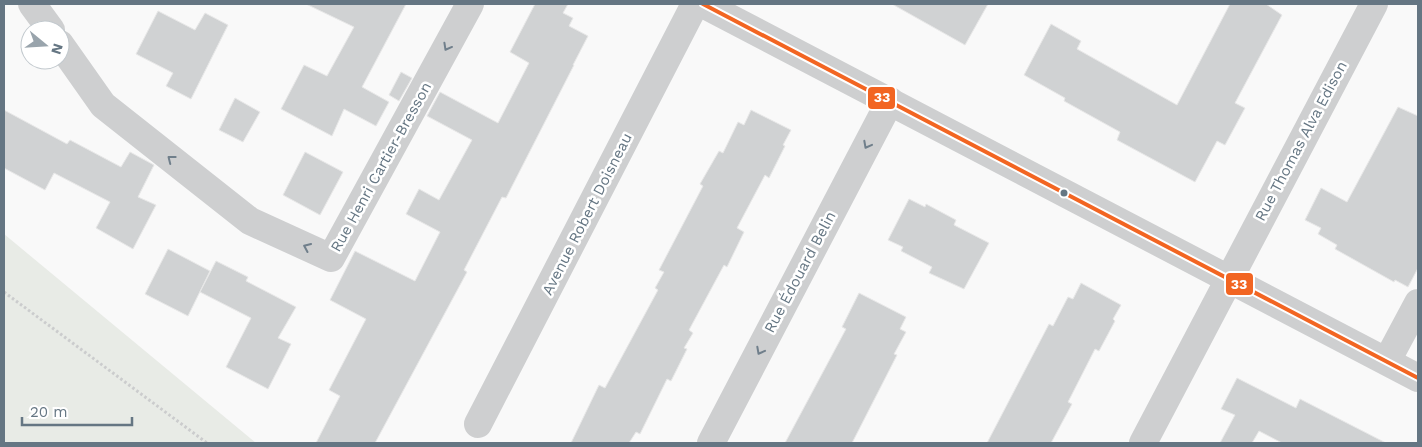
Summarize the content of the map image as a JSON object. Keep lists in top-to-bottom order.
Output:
{
  "streets": {
    "street": [
      "Rue Thomas Alva Edison",
      "Rue Henri Cartier-Bresson",
      "Avenue Robert Doisneau",
      "Rue Édouard Belin"
    ]
  },
  "one_way": ["Rue Édouard Belin"],
  "lines": ["transit line 33"],
  "scale_bar": "20 m",
  "north": "right"
}
